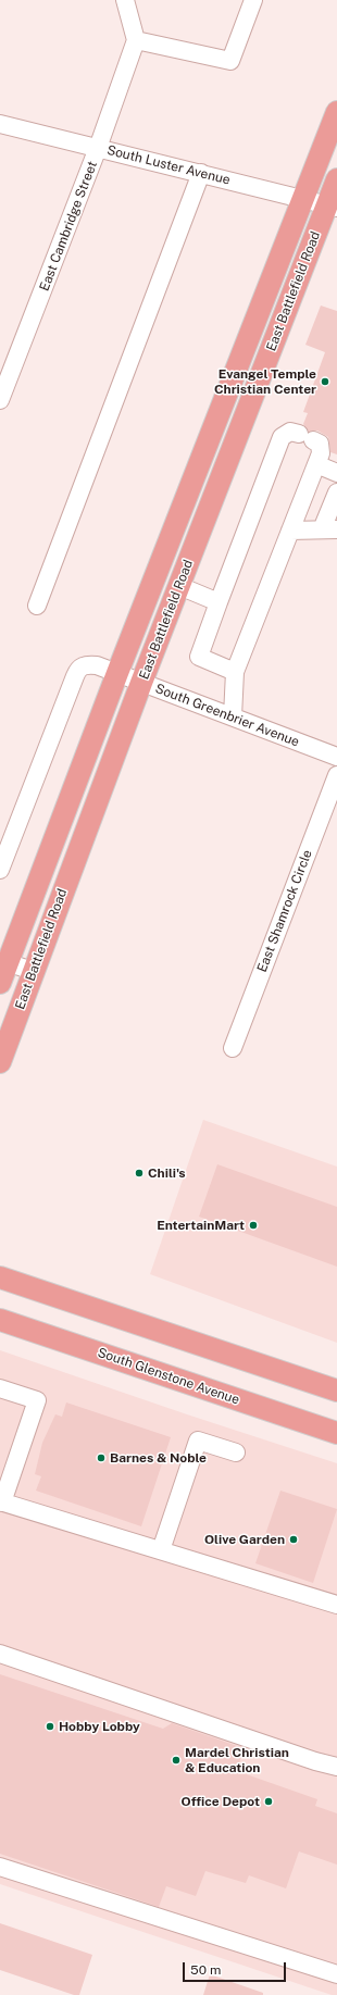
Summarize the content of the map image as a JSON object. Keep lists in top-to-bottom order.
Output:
{
  "streets": {
    "main road": ["East Battlefield Road", "South Glenstone Avenue"],
    "street": [
      "South Luster Avenue",
      "East Cambridge Street",
      "South Greenbrier Avenue",
      "East Shamrock Circle"
    ]
  },
  "crossings": [
    ["South Luster Avenue", "East Cambridge Street"],
    ["South Luster Avenue", "East Battlefield Road"],
    ["East Battlefield Road", "South Greenbrier Avenue"]
  ],
  "places": [
    "Evangel Temple Christian Center",
    "Chili's",
    "EntertainMart",
    "Barnes & Noble",
    "Olive Garden",
    "Hobby Lobby",
    "Mardel Christian & Education",
    "Office Depot"
  ],
  "scale_bar": "50 m"
}
